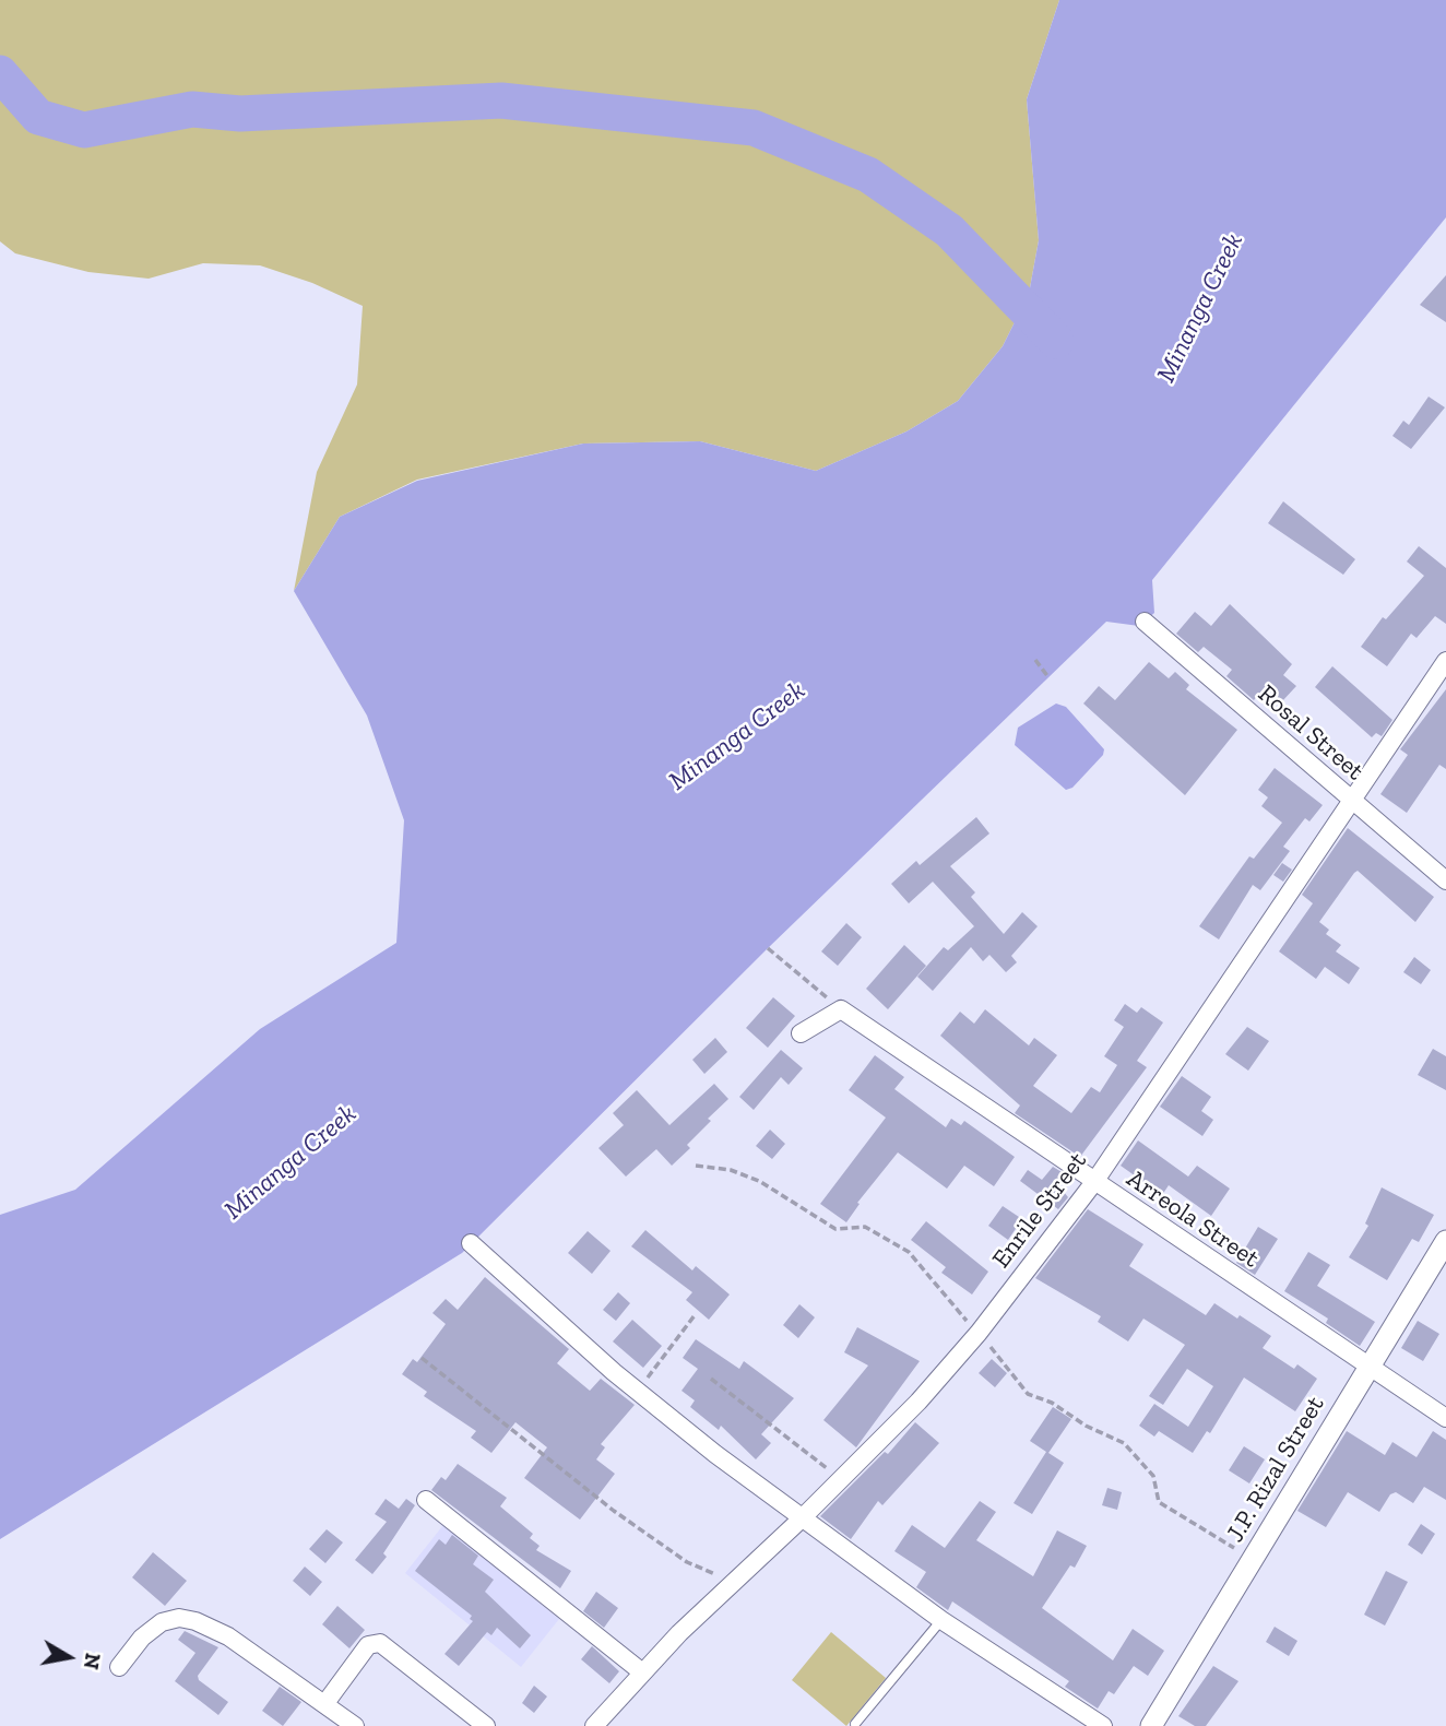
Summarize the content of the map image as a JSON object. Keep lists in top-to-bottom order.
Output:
{
  "streets": {
    "street": [
      "Rosal Street",
      "Enrile Street",
      "Arreola Street",
      "J.P. Rizal Street"
    ]
  },
  "crossings": [
    ["Rosal Street", "Enrile Street"],
    ["Enrile Street", "Arreola Street"],
    ["Arreola Street", "J.P. Rizal Street"]
  ],
  "water": ["Minanga Creek"],
  "north": "right"
}
